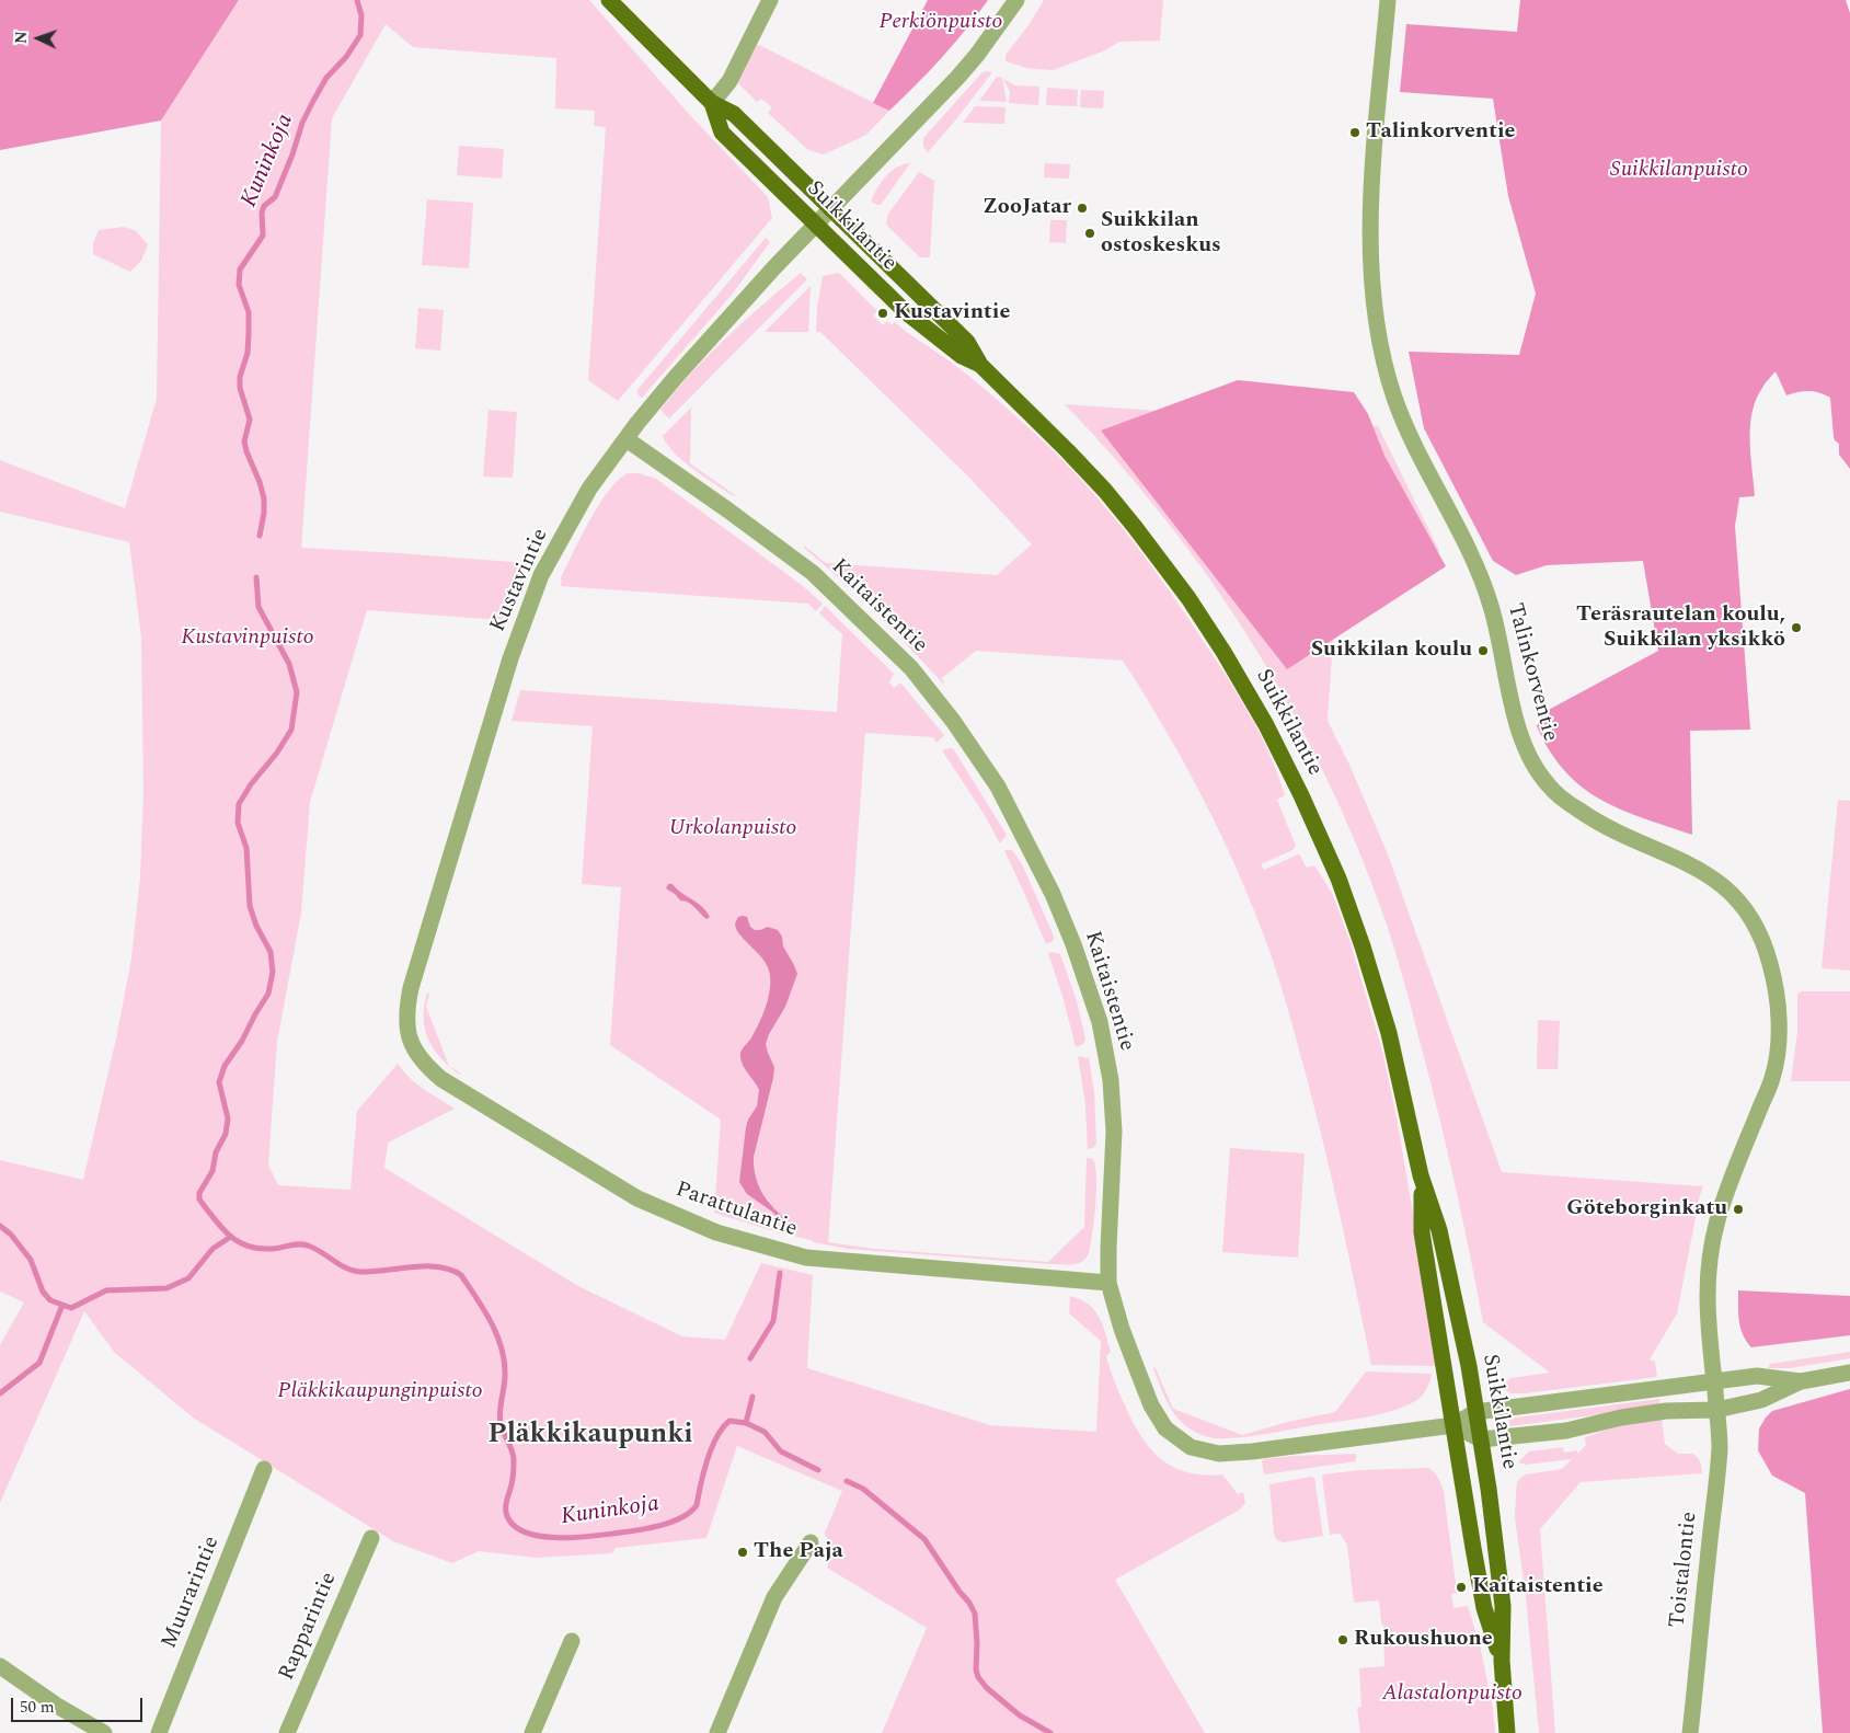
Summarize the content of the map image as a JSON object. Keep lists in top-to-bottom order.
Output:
{
  "streets": {
    "main road": ["Suikkilantie"],
    "street": [
      "Kustavintie",
      "Kaitaistentie",
      "Talinkorventie",
      "Parattulantie",
      "Toistalontie",
      "Muurarintie",
      "Rapparintie"
    ]
  },
  "crossings": [
    ["Suikkilantie", "Kustavintie"],
    ["Suikkilantie", "Kaitaistentie"],
    ["Kustavintie", "Kaitaistentie"],
    ["Kustavintie", "Parattulantie"],
    ["Kaitaistentie", "Parattulantie"],
    ["Talinkorventie", "Toistalontie"]
  ],
  "districts": ["Pläkkikaupunki"],
  "water": ["Kuninkoja"],
  "parks": [
    "Perkiönpuisto",
    "Suikkilanpuisto",
    "Kustavinpuisto",
    "Urkolanpuisto",
    "Pläkkikaupunginpuisto",
    "Alastalonpuisto"
  ],
  "places": [
    "Talinkorventie",
    "ZooJatar",
    "Suikkilan ostoskeskus",
    "Kustavintie",
    "Teräsrautelan koulu, Suikkilan yksikkö",
    "Suikkilan koulu",
    "Göteborginkatu",
    "The Paja",
    "Kaitaistentie",
    "Rukoushuone"
  ],
  "scale_bar": "50 m",
  "north": "left"
}
